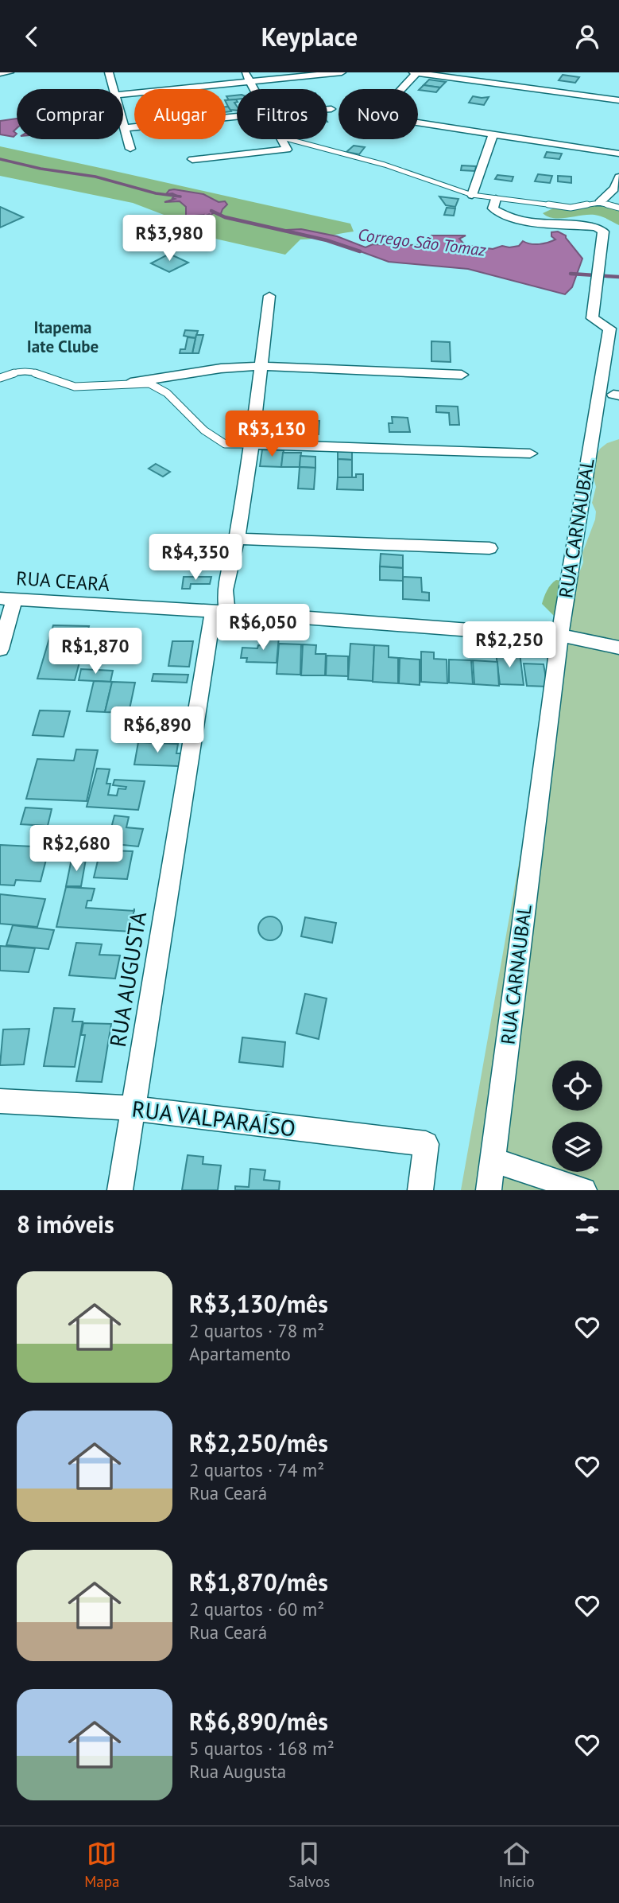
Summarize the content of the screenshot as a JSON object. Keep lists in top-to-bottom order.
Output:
{
  "streets": {
    "street": [
      "RUA CARNAUBAL",
      "RUA CEARÁ",
      "RUA AUGUSTA",
      "RUA VALPARAÍSO"
    ]
  },
  "crossings": [
    ["RUA CEARÁ", "RUA AUGUSTA"],
    ["RUA AUGUSTA", "RUA VALPARAÍSO"]
  ],
  "districts": ["Itapema Iate Clube"],
  "water": ["Corrego São Tomaz"],
  "page": {
    "header": "Keyplace",
    "chip": [
      "Comprar",
      "Alugar",
      "Filtros",
      "Novo"
    ],
    "price": [
      "R$3,980",
      "R$3,130",
      "R$4,350",
      "R$6,050",
      "R$2,250",
      "R$1,870",
      "R$6,890",
      "R$2,680"
    ],
    "heading": "8 imóveis",
    "list": [
      {
        "name": "R$3,130/mês",
        "note": "2 quartos · 78 m² · Apartamento"
      },
      {
        "name": "R$2,250/mês",
        "note": "2 quartos · 74 m² · Rua Ceará"
      },
      {
        "name": "R$1,870/mês",
        "note": "2 quartos · 60 m² · Rua Ceará"
      },
      {
        "name": "R$6,890/mês",
        "note": "5 quartos · 168 m² · Rua Augusta"
      }
    ],
    "tabs": ["Mapa", "Salvos", "Início"]
  }
}
